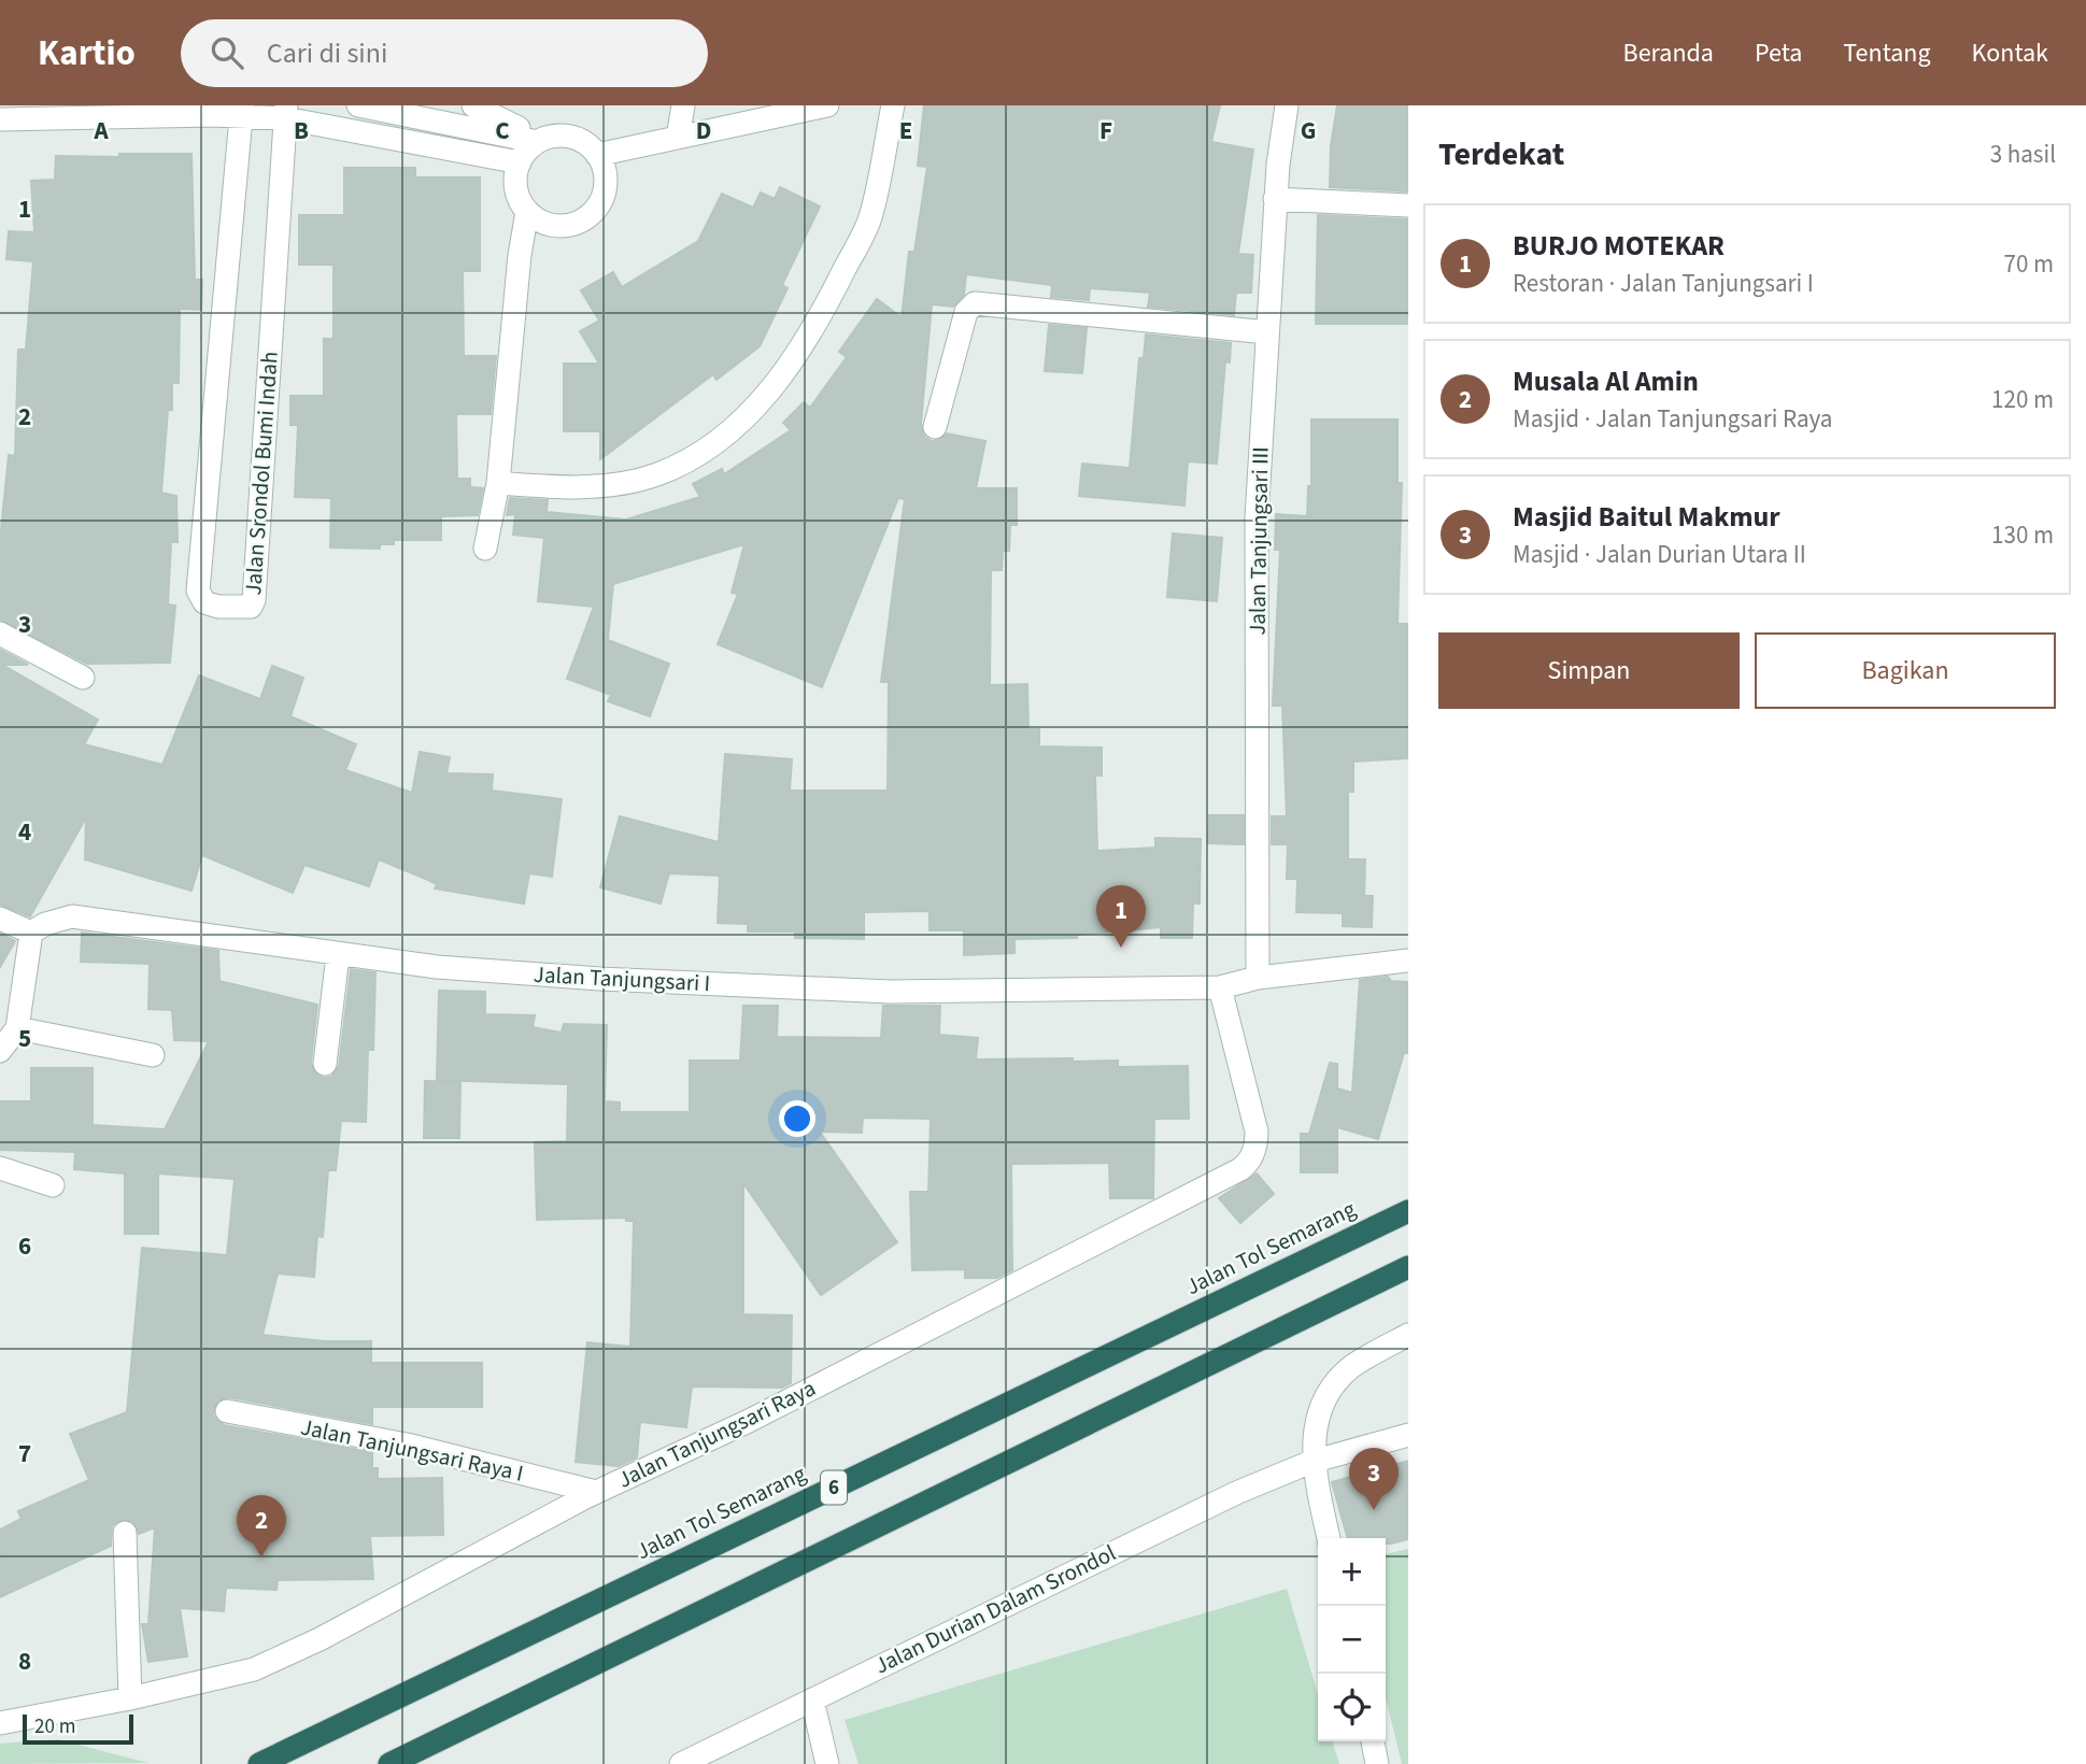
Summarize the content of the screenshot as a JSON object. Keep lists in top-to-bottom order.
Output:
{
  "streets": {
    "highway": ["Jalan Tol Semarang", "6"],
    "street": [
      "Jalan Srondol Bumi Indah",
      "Jalan Tanjungsari III",
      "Jalan Tanjungsari I",
      "Jalan Tanjungsari Raya",
      "Jalan Tanjungsari Raya I",
      "Jalan Durian Dalam Srondol"
    ]
  },
  "crossings": [
    ["Jalan Tanjungsari III", "Jalan Tanjungsari I"],
    ["Jalan Tanjungsari I", "Jalan Tanjungsari Raya"],
    ["Jalan Tanjungsari Raya", "Jalan Tanjungsari Raya I"]
  ],
  "scale_bar": "20 m",
  "page": {
    "header": "Kartio",
    "search": "Cari di sini",
    "nav": [
      "Beranda",
      "Peta",
      "Tentang",
      "Kontak"
    ],
    "heading": ["Terdekat", "3 hasil"],
    "list": [
      {
        "mark": "1",
        "name": "BURJO MOTEKAR",
        "note": "Restoran · Jalan Tanjungsari I",
        "value": "70 m"
      },
      {
        "mark": "2",
        "name": "Musala Al Amin",
        "note": "Masjid · Jalan Tanjungsari Raya",
        "value": "120 m"
      },
      {
        "mark": "3",
        "name": "Masjid Baitul Makmur",
        "note": "Masjid · Jalan Durian Utara II",
        "value": "130 m"
      }
    ],
    "buttons": ["Simpan", "Bagikan"],
    "pins": ["1", "3", "2"],
    "map_buttons": ["+", "−"],
    "scale": "20 m"
  },
  "grid": {
    "columns": [
      "A",
      "B",
      "C",
      "D",
      "E",
      "F",
      "G"
    ],
    "rows": [
      "1",
      "2",
      "3",
      "4",
      "5",
      "6",
      "7",
      "8"
    ]
  }
}
